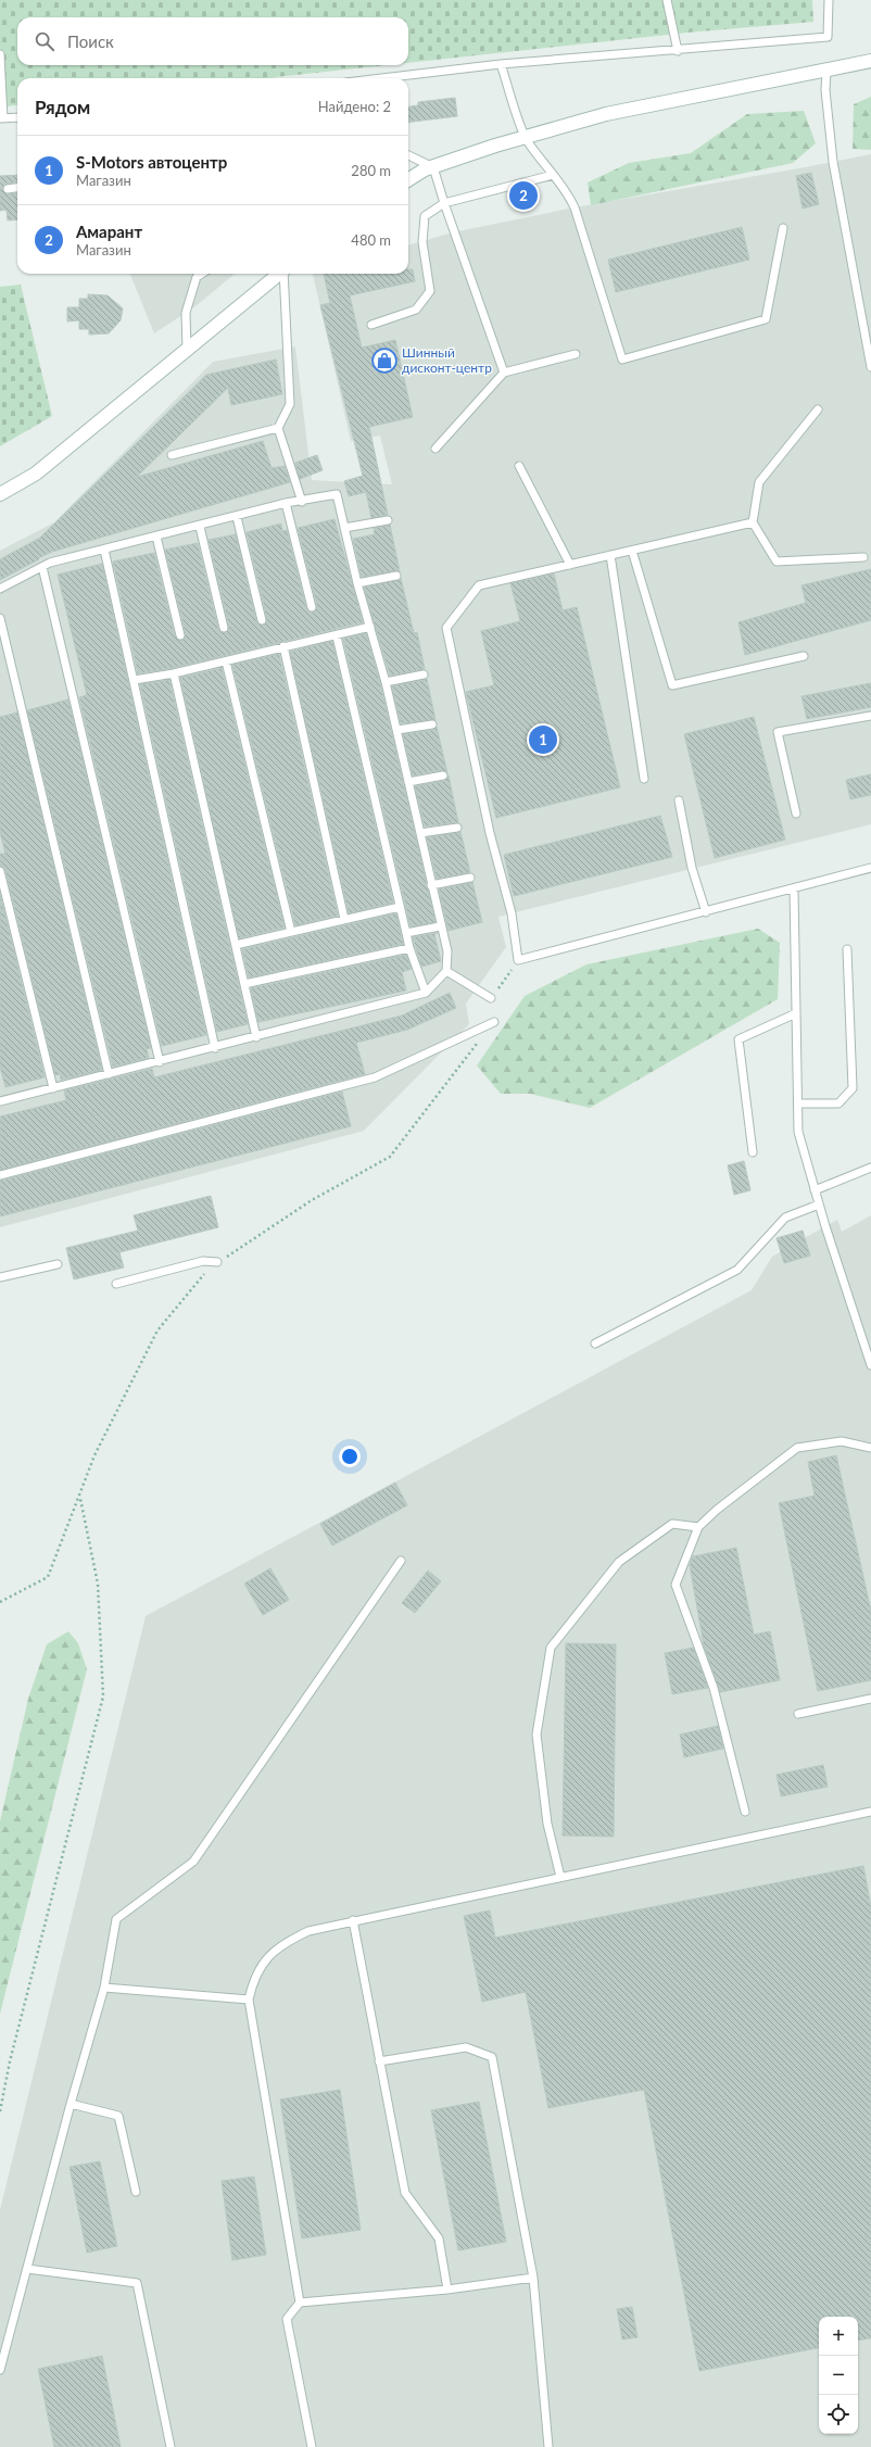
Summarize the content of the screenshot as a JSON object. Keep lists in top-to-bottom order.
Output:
{
  "places": {
    "shop": ["Шинный дисконт-центр"]
  },
  "page": {
    "search": "Поиск",
    "heading": ["Рядом", "Найдено: 2"],
    "list": [
      {
        "mark": "1",
        "name": "S-Motors автоцентр",
        "note": "Магазин",
        "value": "280 m"
      },
      {
        "mark": "2",
        "name": "Амарант",
        "note": "Магазин",
        "value": "480 m"
      }
    ],
    "pins": ["2", "1"],
    "map_buttons": ["+", "−"]
  }
}
